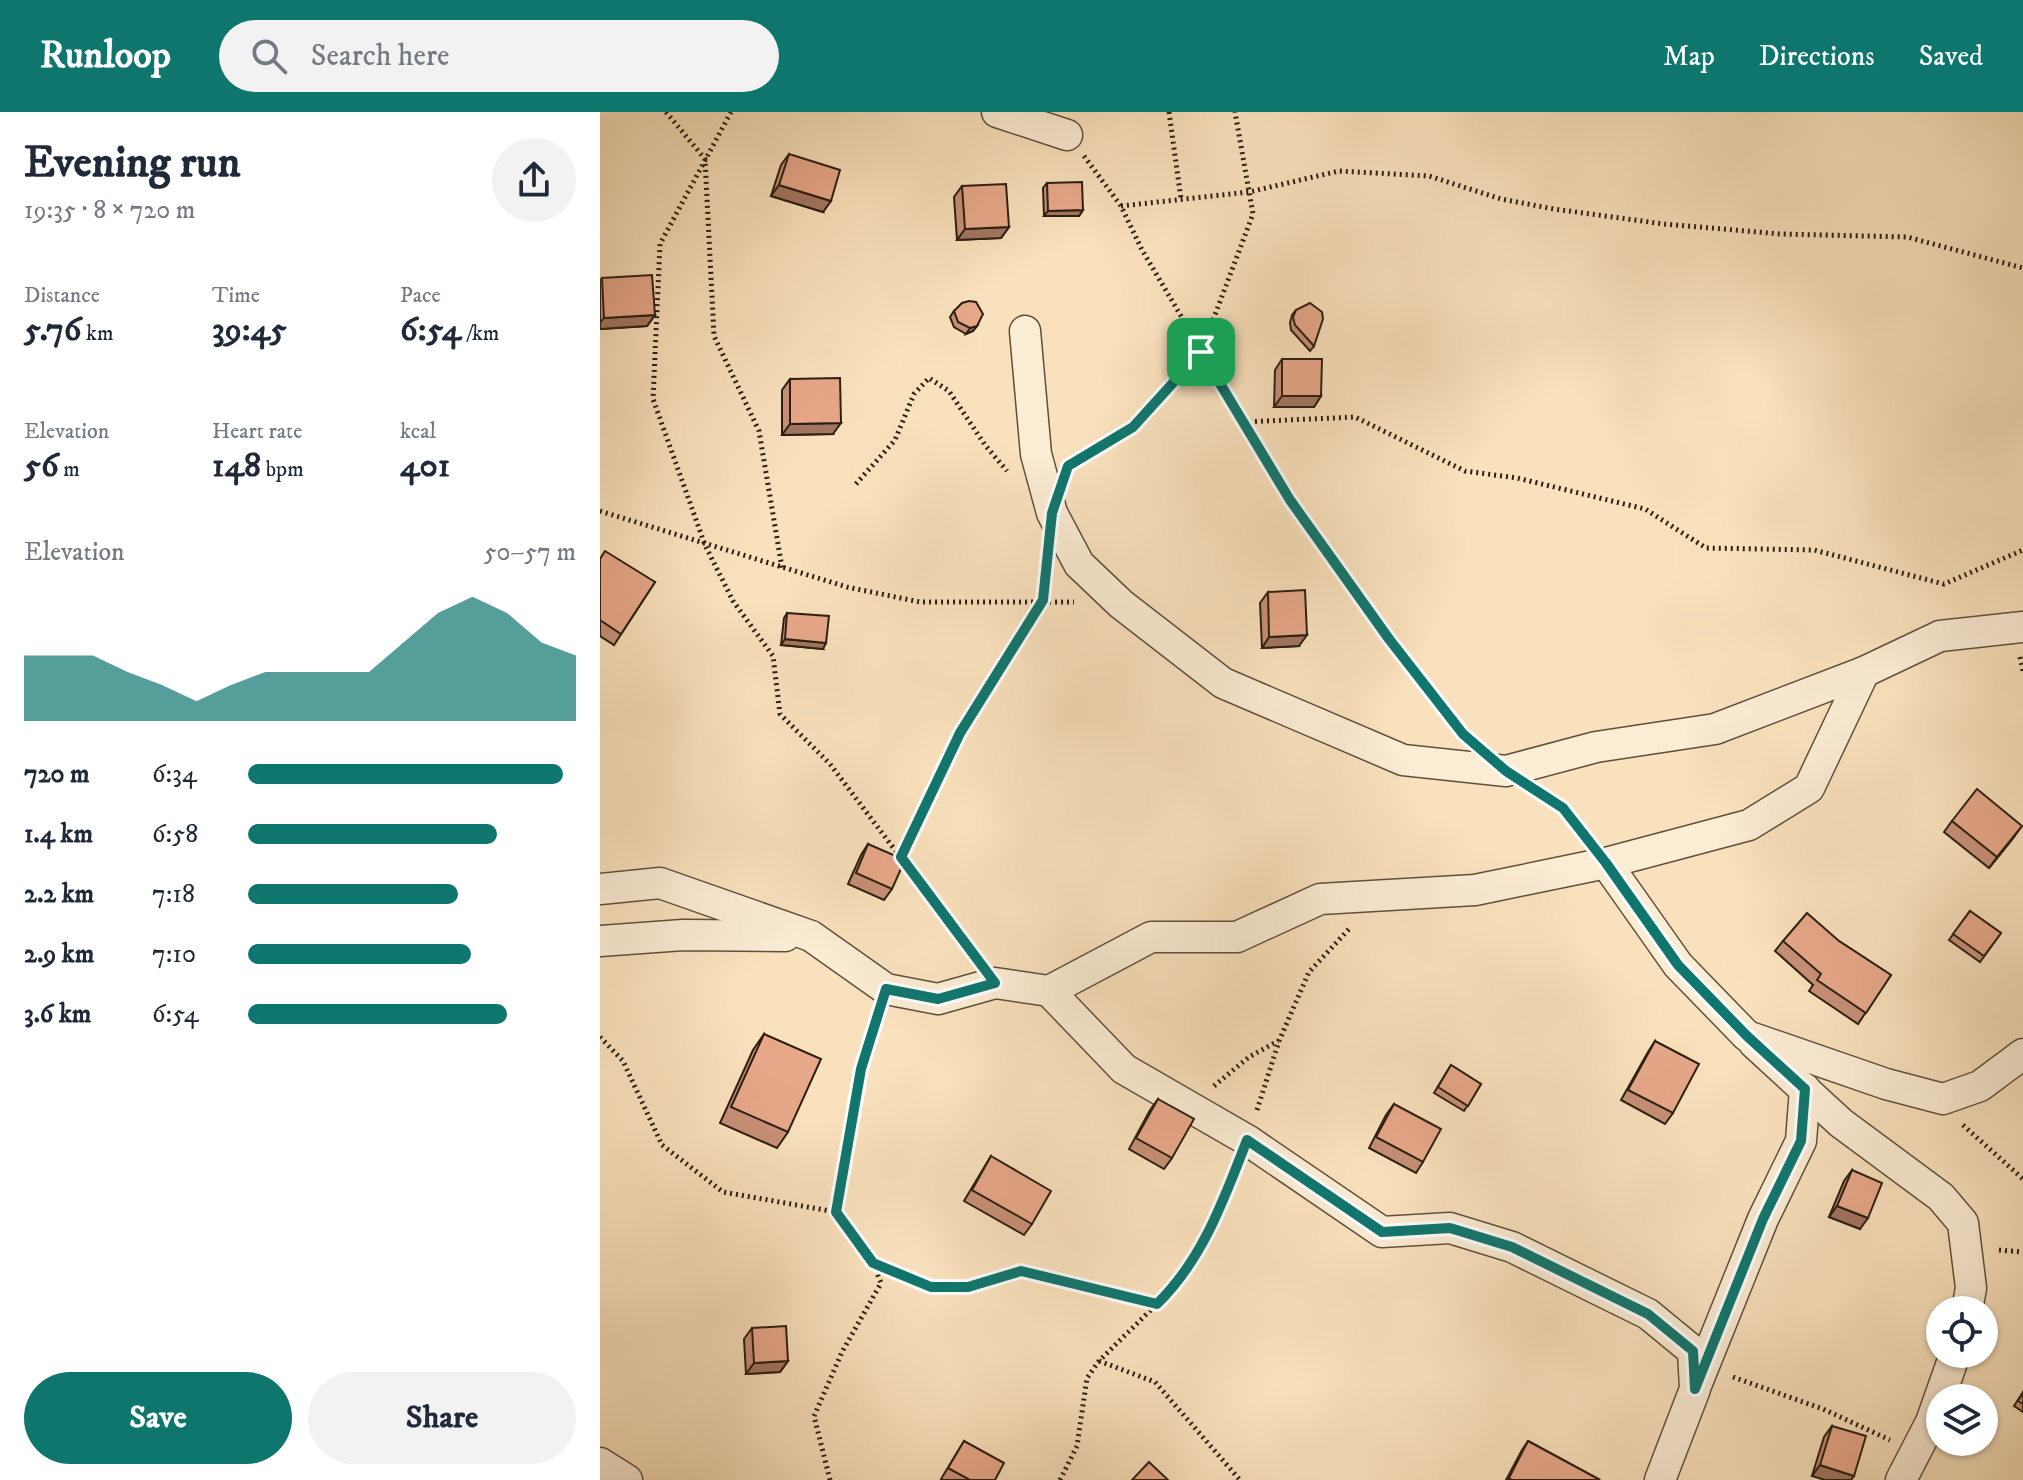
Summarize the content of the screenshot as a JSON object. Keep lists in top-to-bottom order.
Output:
{
  "page": {
    "header": "Runloop",
    "search": "Search here",
    "nav": ["Map", "Directions", "Saved"],
    "heading": ["Evening run", "19:35 · 8 × 720 m"],
    "stats": [
      ["Distance", "5.76 km"],
      ["Time", "39:45"],
      ["Pace", "6:54 /km"],
      ["Elevation", "56 m"],
      ["Heart rate", "148 bpm"],
      ["kcal", "401"]
    ],
    "chart": ["Elevation", "50–57 m"],
    "list": [
      {
        "name": "720 m",
        "note": "6:34"
      },
      {
        "name": "1.4 km",
        "note": "6:58"
      },
      {
        "name": "2.2 km",
        "note": "7:18"
      },
      {
        "name": "2.9 km",
        "note": "7:10"
      },
      {
        "name": "3.6 km",
        "note": "6:54"
      }
    ],
    "buttons": ["Save", "Share"]
  }
}
